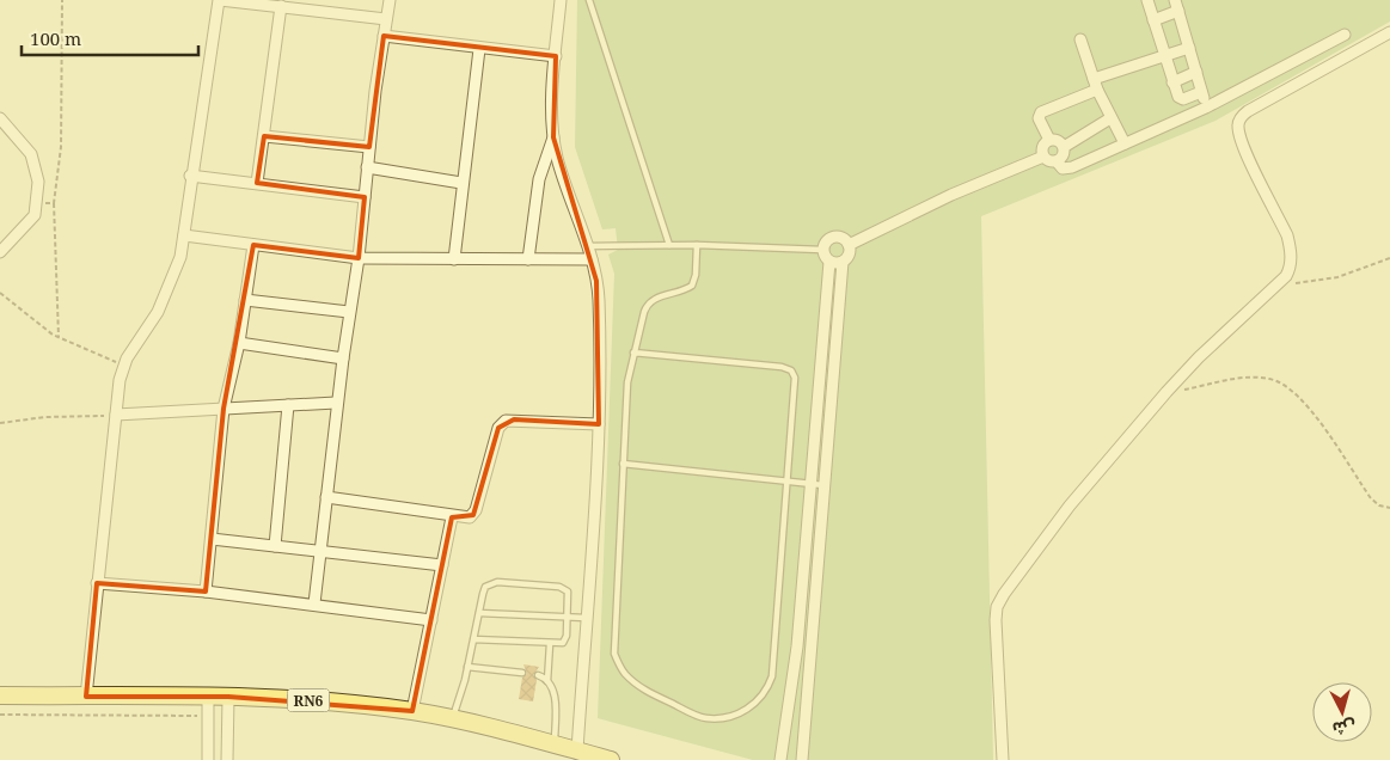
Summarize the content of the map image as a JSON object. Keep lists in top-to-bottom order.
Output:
{
  "streets": {
    "main road": ["RN6"]
  },
  "scale_bar": "100 m",
  "north": "bottom"
}
